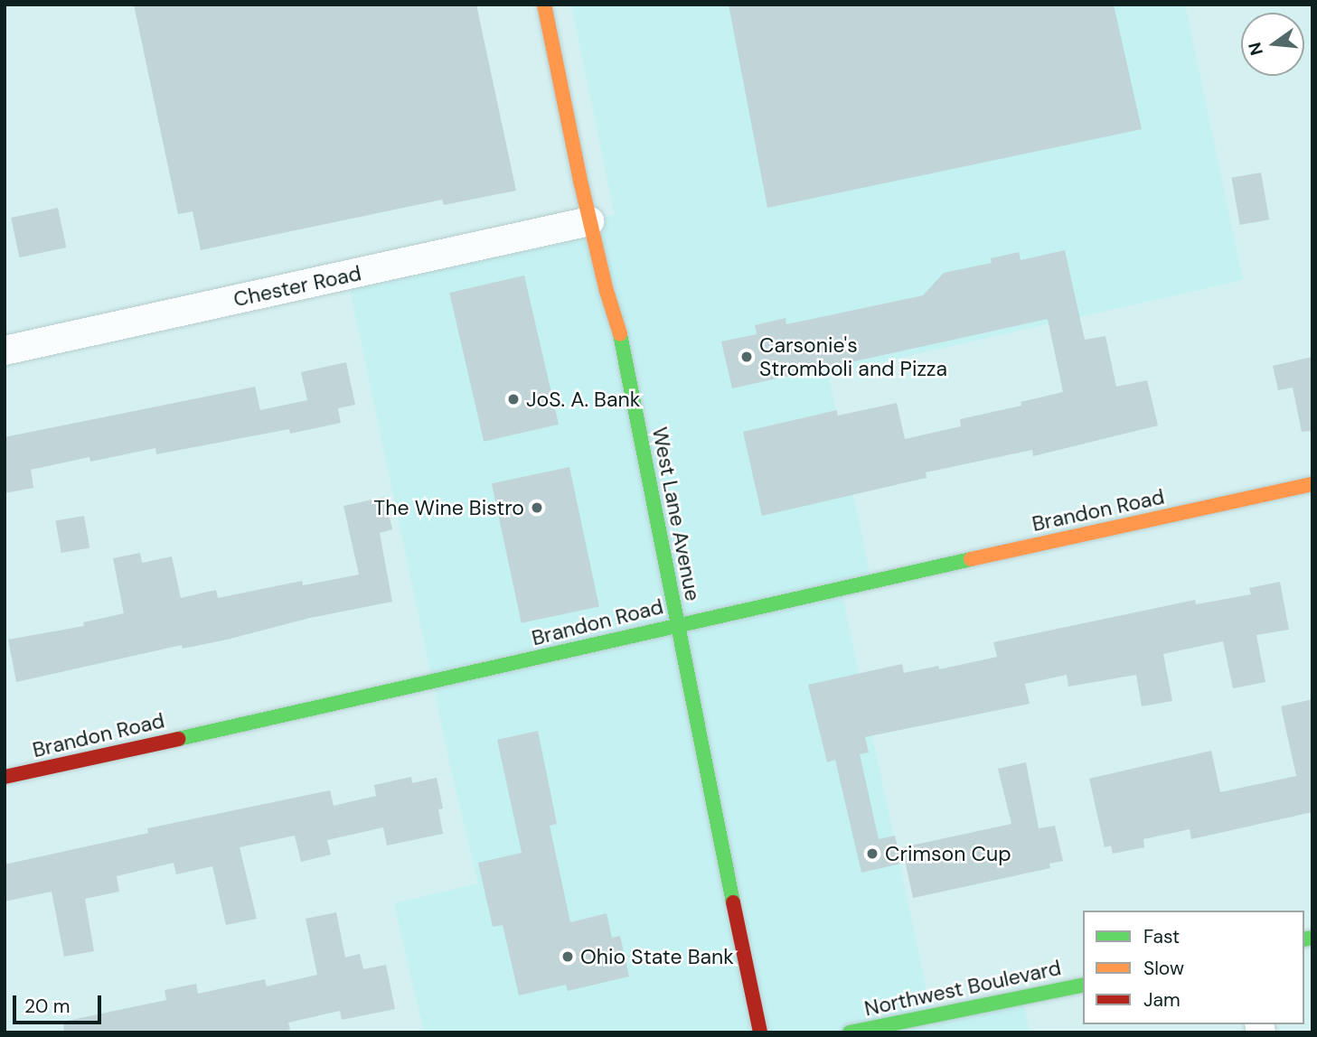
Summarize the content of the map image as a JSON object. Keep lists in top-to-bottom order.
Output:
{
  "streets": {
    "street": [
      "Chester Road",
      "Brandon Road",
      "West Lane Avenue",
      "Northwest Boulevard"
    ]
  },
  "crossings": [
    ["Chester Road", "West Lane Avenue"],
    ["Brandon Road", "West Lane Avenue"]
  ],
  "places": [
    "Carsonie's Stromboli and Pizza",
    "JoS. A. Bank",
    "The Wine Bistro",
    "Crimson Cup",
    "Ohio State Bank"
  ],
  "legend": ["Fast", "Slow", "Jam"],
  "scale_bar": "20 m",
  "north": "left"
}
